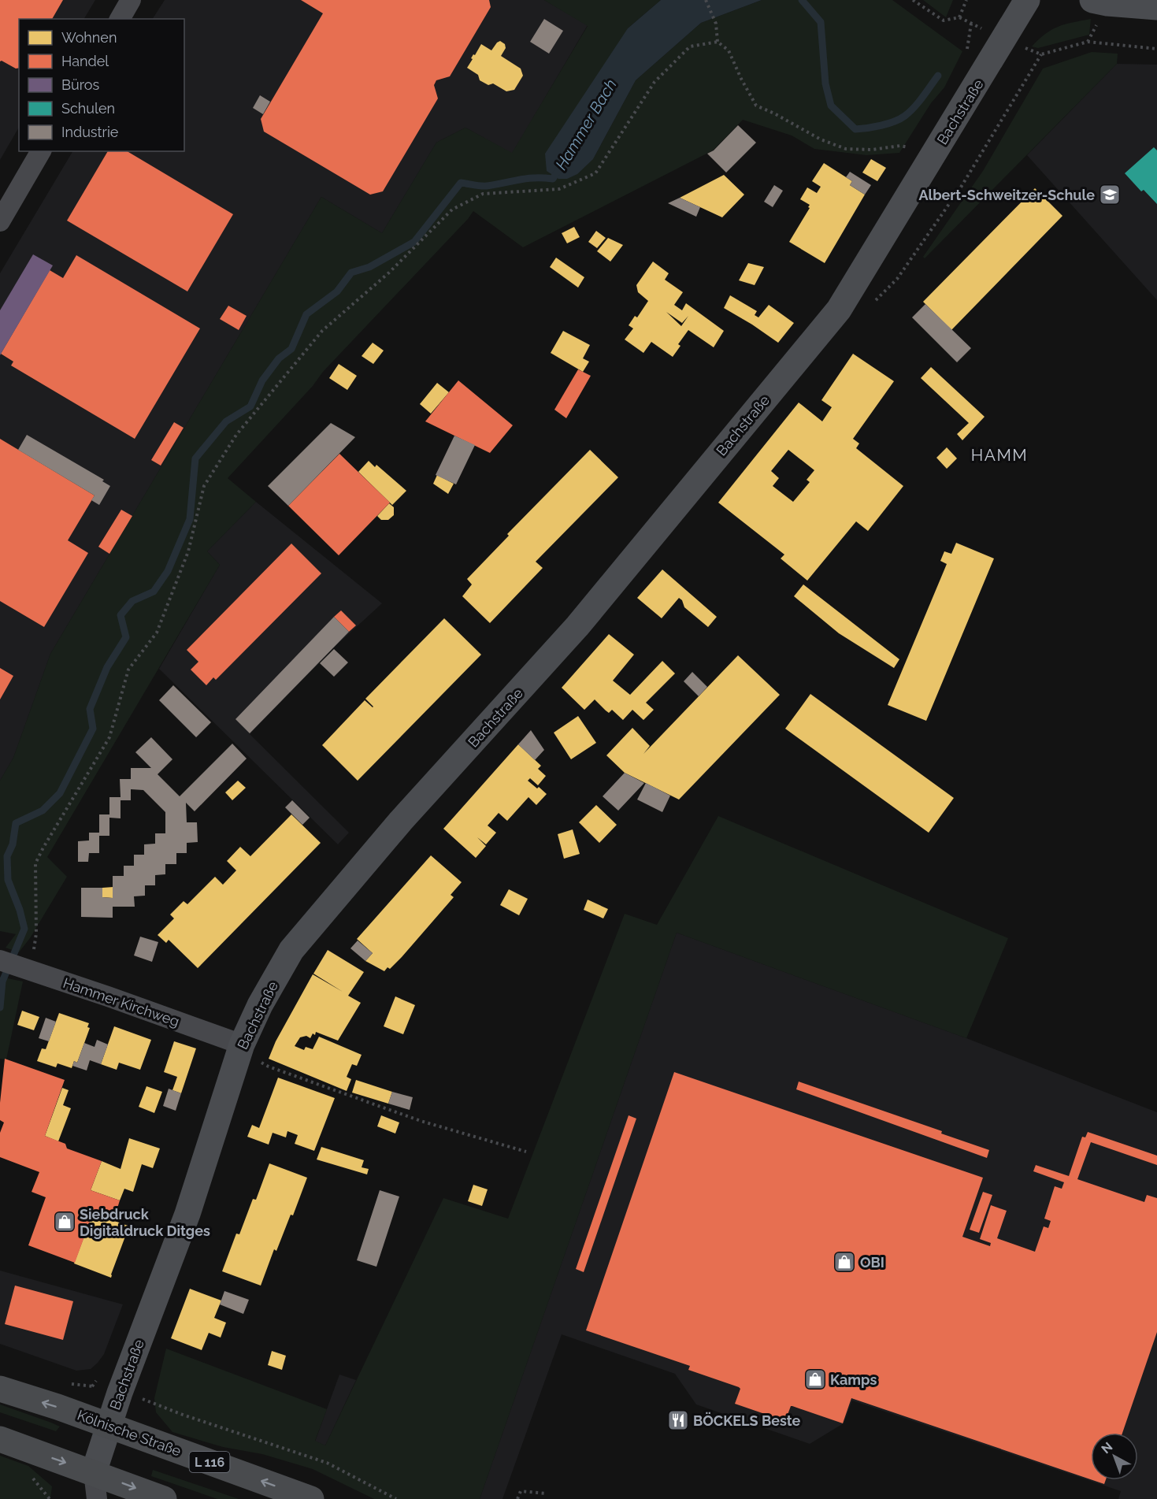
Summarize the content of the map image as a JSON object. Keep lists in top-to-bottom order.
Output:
{
  "streets": {
    "main road": ["Kölnische Straße", "L 116"],
    "street": ["Bachstraße", "Hammer Kirchweg"]
  },
  "crossings": [
    ["Bachstraße", "Hammer Kirchweg"],
    ["Bachstraße", "Kölnische Straße"]
  ],
  "districts": ["HAMM"],
  "water": ["Hammer Bach"],
  "places": {
    "school or university": ["Albert-Schweitzer-Schule"],
    "shop": ["Siebdruck Digitaldruck Ditges", "OBI", "Kamps"],
    "restaurant": ["BÖCKELS Beste"]
  },
  "legend": [
    "Wohnen",
    "Handel",
    "Büros",
    "Schulen",
    "Industrie"
  ],
  "north": "top left"
}
